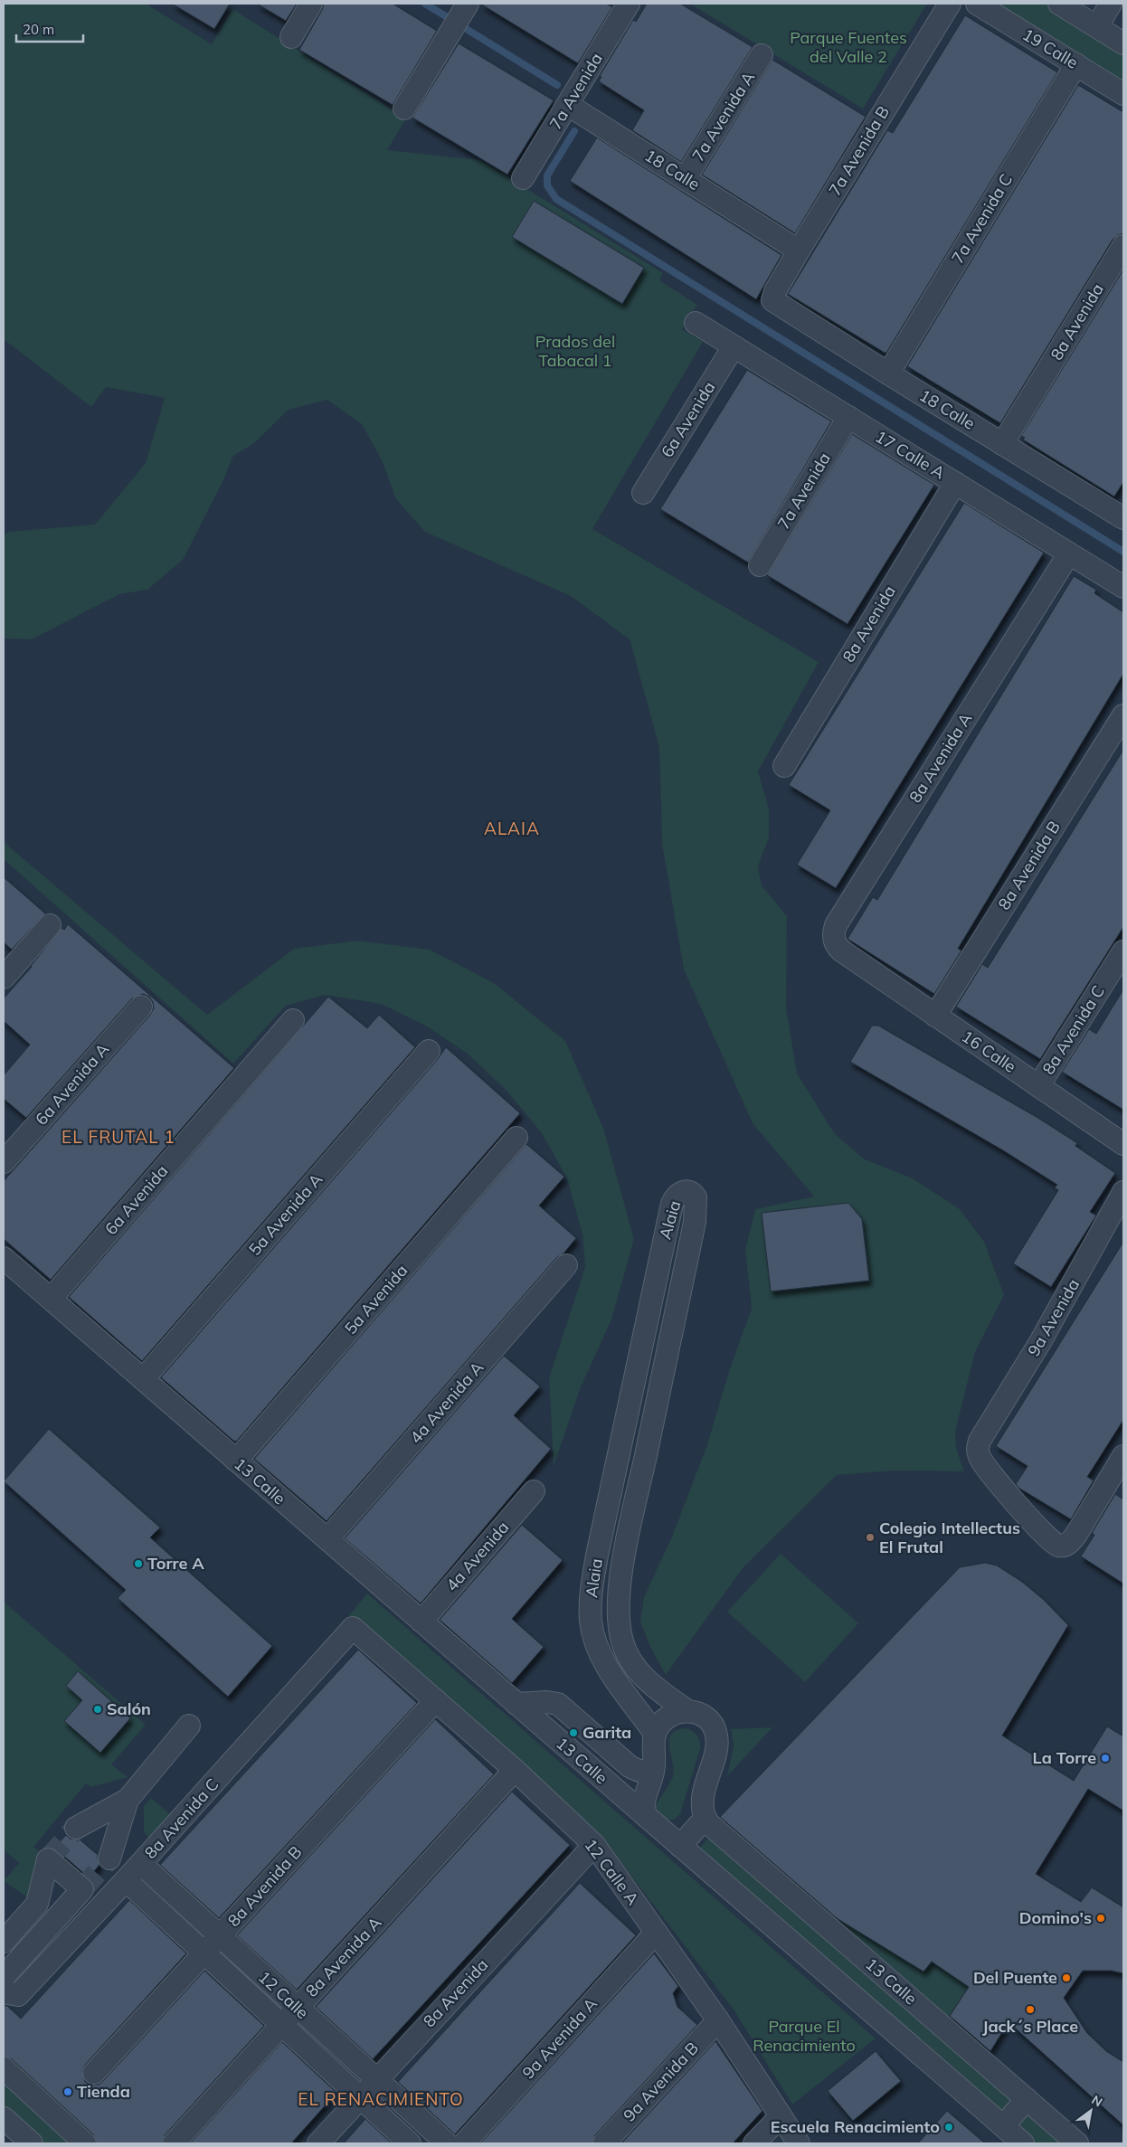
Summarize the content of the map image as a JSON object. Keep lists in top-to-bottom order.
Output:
{
  "streets": {
    "street": [
      "19 Calle",
      "7a Avenida",
      "7a Avenida A",
      "7a Avenida B",
      "18 Calle",
      "7a Avenida C",
      "8a Avenida",
      "6a Avenida",
      "17 Calle A",
      "8a Avenida A",
      "8a Avenida B",
      "8a Avenida C",
      "16 Calle",
      "6a Avenida A",
      "5a Avenida A",
      "Alaia",
      "5a Avenida",
      "9a Avenida",
      "4a Avenida A",
      "13 Calle",
      "4a Avenida",
      "12 Calle A",
      "12 Calle",
      "9a Avenida A",
      "9a Avenida B"
    ]
  },
  "crossings": [
    ["19 Calle", "7a Avenida C"],
    ["7a Avenida", "18 Calle"],
    ["7a Avenida", "17 Calle A"],
    ["7a Avenida A", "18 Calle"],
    ["7a Avenida B", "18 Calle"],
    ["18 Calle", "7a Avenida C"],
    ["18 Calle", "8a Avenida"],
    ["8a Avenida", "17 Calle A"],
    ["8a Avenida", "12 Calle A"],
    ["8a Avenida", "12 Calle"],
    ["6a Avenida", "17 Calle A"],
    ["6a Avenida", "13 Calle"],
    ["17 Calle A", "8a Avenida A"],
    ["8a Avenida A", "16 Calle"],
    ["8a Avenida A", "12 Calle A"],
    ["8a Avenida A", "12 Calle"],
    ["8a Avenida B", "16 Calle"],
    ["8a Avenida B", "12 Calle A"],
    ["8a Avenida B", "12 Calle"],
    ["8a Avenida C", "16 Calle"],
    ["8a Avenida C", "12 Calle A"],
    ["8a Avenida C", "12 Calle"],
    ["5a Avenida A", "13 Calle"],
    ["5a Avenida", "13 Calle"],
    ["4a Avenida A", "13 Calle"],
    ["13 Calle", "4a Avenida"],
    ["12 Calle A", "9a Avenida A"],
    ["12 Calle A", "9a Avenida B"]
  ],
  "districts": ["ALAIA", "EL FRUTAL 1", "EL RENACIMIENTO"],
  "parks": ["Parque Fuentes del Valle 2", "Prados del Tabacal 1", "Parque El Renacimiento"],
  "places": [
    "Colegio Intellectus El Frutal",
    "Torre A",
    "Salón",
    "Garita",
    "La Torre",
    "Domino's",
    "Del Puente",
    "Jack´s Place",
    "Tienda",
    "Escuela Renacimiento"
  ],
  "scale_bar": "20 m",
  "north": "top right"
}
